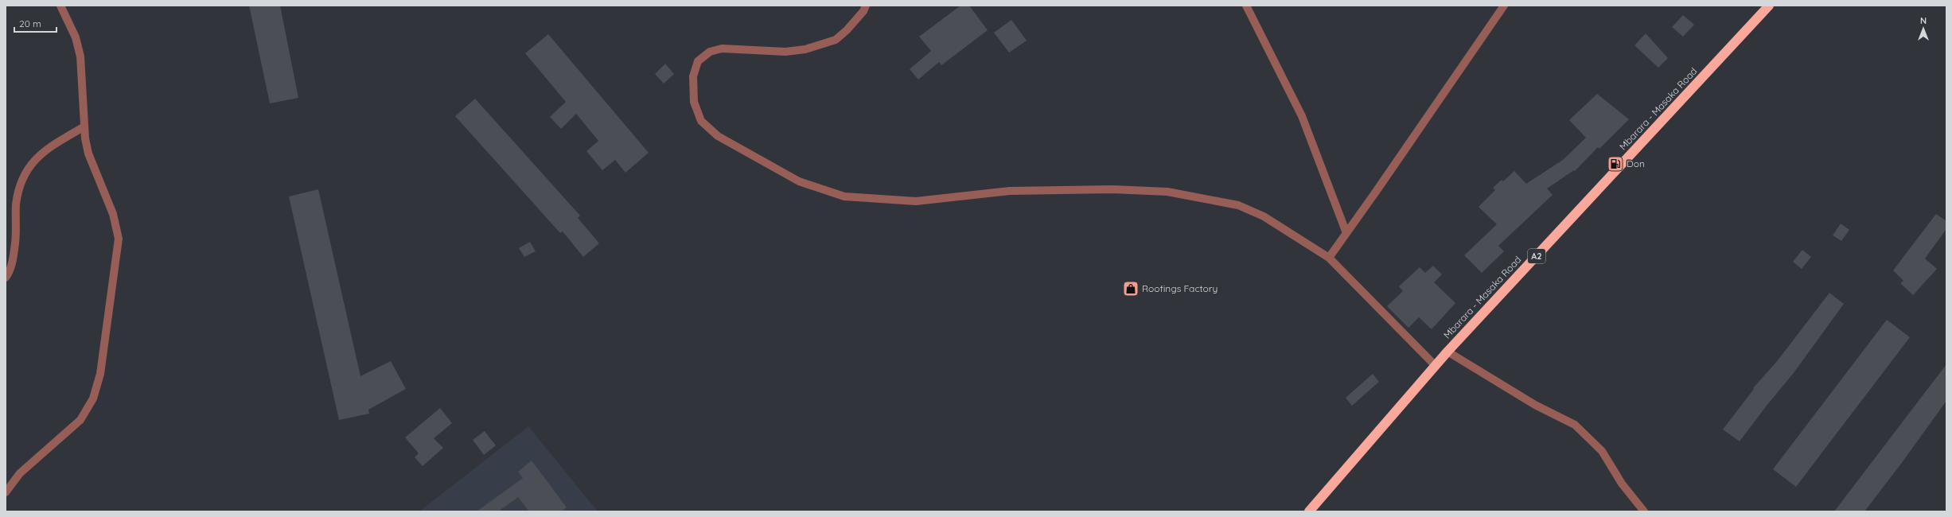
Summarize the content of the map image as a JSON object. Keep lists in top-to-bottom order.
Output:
{
  "streets": {
    "highway": ["Mbarara - Masaka Road", "A2"]
  },
  "places": {
    "fuel station": ["Don"],
    "shop": ["Roofings Factory"]
  },
  "scale_bar": "20 m",
  "north": "top"
}
